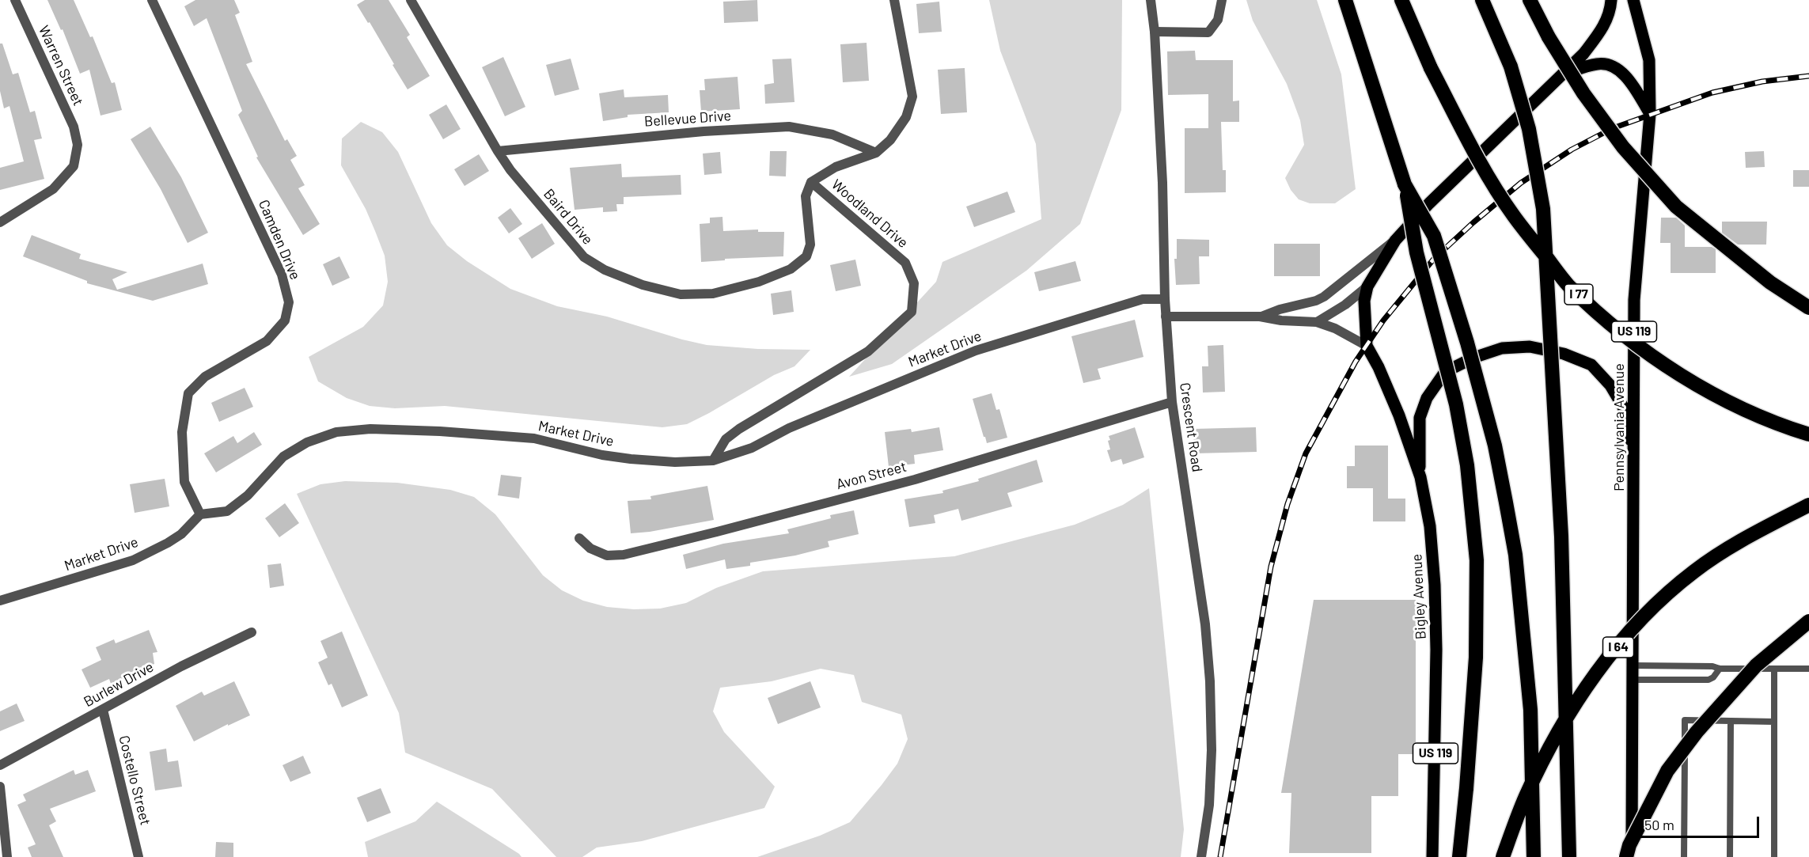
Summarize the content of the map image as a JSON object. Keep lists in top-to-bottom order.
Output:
{
  "streets": {
    "highway": ["I 77", "I 64"],
    "main road": ["US 119", "Pennsylvania Avenue", "Bigley Avenue"],
    "street": [
      "Warren Street",
      "Bellevue Drive",
      "Woodland Drive",
      "Baird Drive",
      "Camden Drive",
      "Market Drive",
      "Crescent Road",
      "Avon Street",
      "Burlew Drive",
      "Costello Street"
    ]
  },
  "crossings": [
    ["Bellevue Drive", "Woodland Drive"],
    ["Bellevue Drive", "Baird Drive"],
    ["Woodland Drive", "Baird Drive"],
    ["Woodland Drive", "Market Drive"],
    ["Camden Drive", "Market Drive"],
    ["US 119", "Bigley Avenue"],
    ["Market Drive", "Crescent Road"],
    ["Crescent Road", "Avon Street"],
    ["Burlew Drive", "Costello Street"]
  ],
  "scale_bar": "50 m"
}
